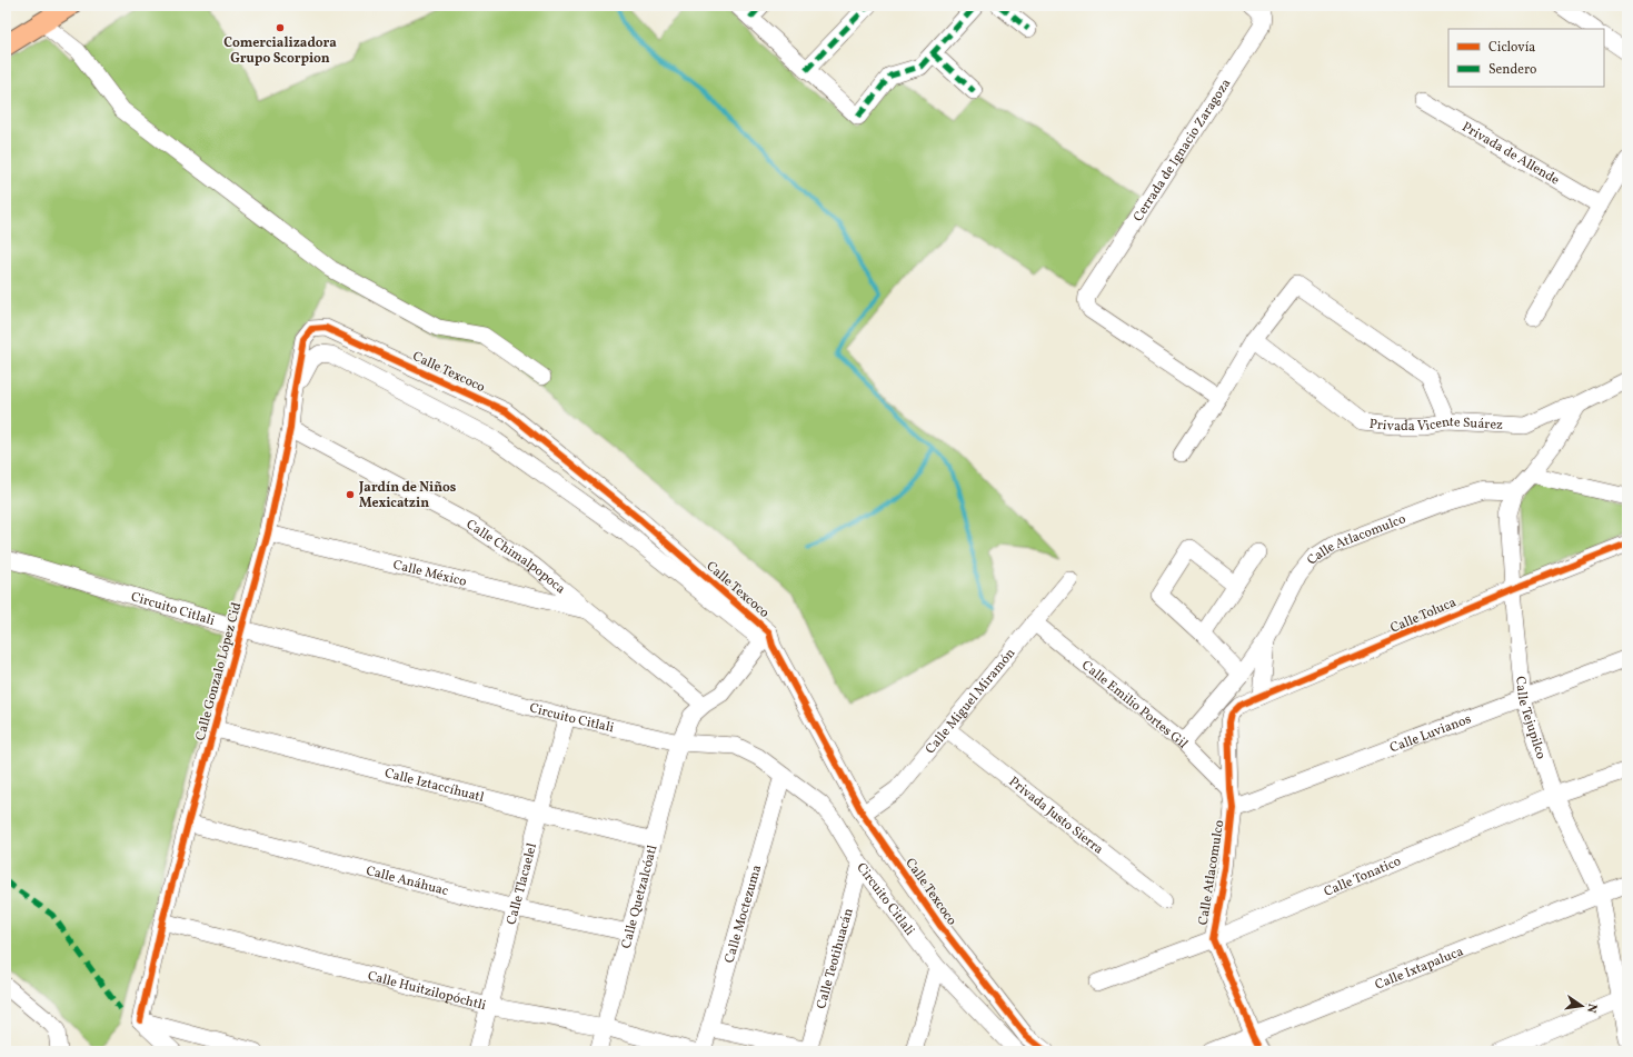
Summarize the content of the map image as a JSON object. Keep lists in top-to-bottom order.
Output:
{
  "streets": {
    "street": [
      "Cerrada de Ignacio Zaragoza",
      "Privada de Allende",
      "Calle Texcoco",
      "Privada Vicente Suárez",
      "Calle Atlacomulco",
      "Calle Chimalpopoca",
      "Calle México",
      "Circuito Citlali",
      "Calle Toluca",
      "Calle Gonzalo López Cid",
      "Calle Miguel Miramón",
      "Calle Emilio Portes Gil",
      "Calle Tejupilco",
      "Calle Luvianos",
      "Calle Iztaccíhuatl",
      "Privada Justo Sierra",
      "Calle Tonatico",
      "Calle Anáhuac",
      "Calle Tlacaelel",
      "Calle Quetzalcóatl",
      "Calle Moctezuma",
      "Calle Teotihuacán",
      "Calle Ixtapaluca",
      "Calle Huitzilopóchtli"
    ]
  },
  "crossings": [
    ["Calle Texcoco", "Calle Gonzalo López Cid"],
    ["Calle Texcoco", "Calle Miguel Miramón"],
    ["Privada Vicente Suárez", "Calle Tejupilco"],
    ["Calle Atlacomulco", "Calle Toluca"],
    ["Calle Atlacomulco", "Calle Emilio Portes Gil"],
    ["Calle Atlacomulco", "Calle Tejupilco"],
    ["Calle Atlacomulco", "Calle Luvianos"],
    ["Calle Atlacomulco", "Calle Tonatico"],
    ["Calle Atlacomulco", "Calle Ixtapaluca"],
    ["Calle Chimalpopoca", "Calle México"],
    ["Calle Chimalpopoca", "Calle Gonzalo López Cid"],
    ["Calle Chimalpopoca", "Calle Quetzalcóatl"],
    ["Calle México", "Calle Gonzalo López Cid"],
    ["Circuito Citlali", "Calle Gonzalo López Cid"],
    ["Circuito Citlali", "Calle Tlacaelel"],
    ["Circuito Citlali", "Calle Quetzalcóatl"],
    ["Circuito Citlali", "Calle Moctezuma"],
    ["Circuito Citlali", "Calle Teotihuacán"],
    ["Calle Toluca", "Calle Tejupilco"],
    ["Calle Gonzalo López Cid", "Calle Iztaccíhuatl"],
    ["Calle Gonzalo López Cid", "Calle Anáhuac"],
    ["Calle Gonzalo López Cid", "Calle Huitzilopóchtli"],
    ["Calle Miguel Miramón", "Calle Emilio Portes Gil"],
    ["Calle Miguel Miramón", "Privada Justo Sierra"],
    ["Calle Tejupilco", "Calle Luvianos"],
    ["Calle Tejupilco", "Calle Tonatico"],
    ["Calle Tejupilco", "Calle Ixtapaluca"],
    ["Calle Iztaccíhuatl", "Calle Tlacaelel"],
    ["Calle Iztaccíhuatl", "Calle Quetzalcóatl"],
    ["Calle Anáhuac", "Calle Tlacaelel"],
    ["Calle Anáhuac", "Calle Quetzalcóatl"],
    ["Calle Tlacaelel", "Calle Huitzilopóchtli"],
    ["Calle Quetzalcóatl", "Calle Huitzilopóchtli"]
  ],
  "places": ["Comercializadora Grupo Scorpion", "Jardín de Niños Mexicatzin"],
  "legend": ["Ciclovía", "Sendero"],
  "north": "right"
}
